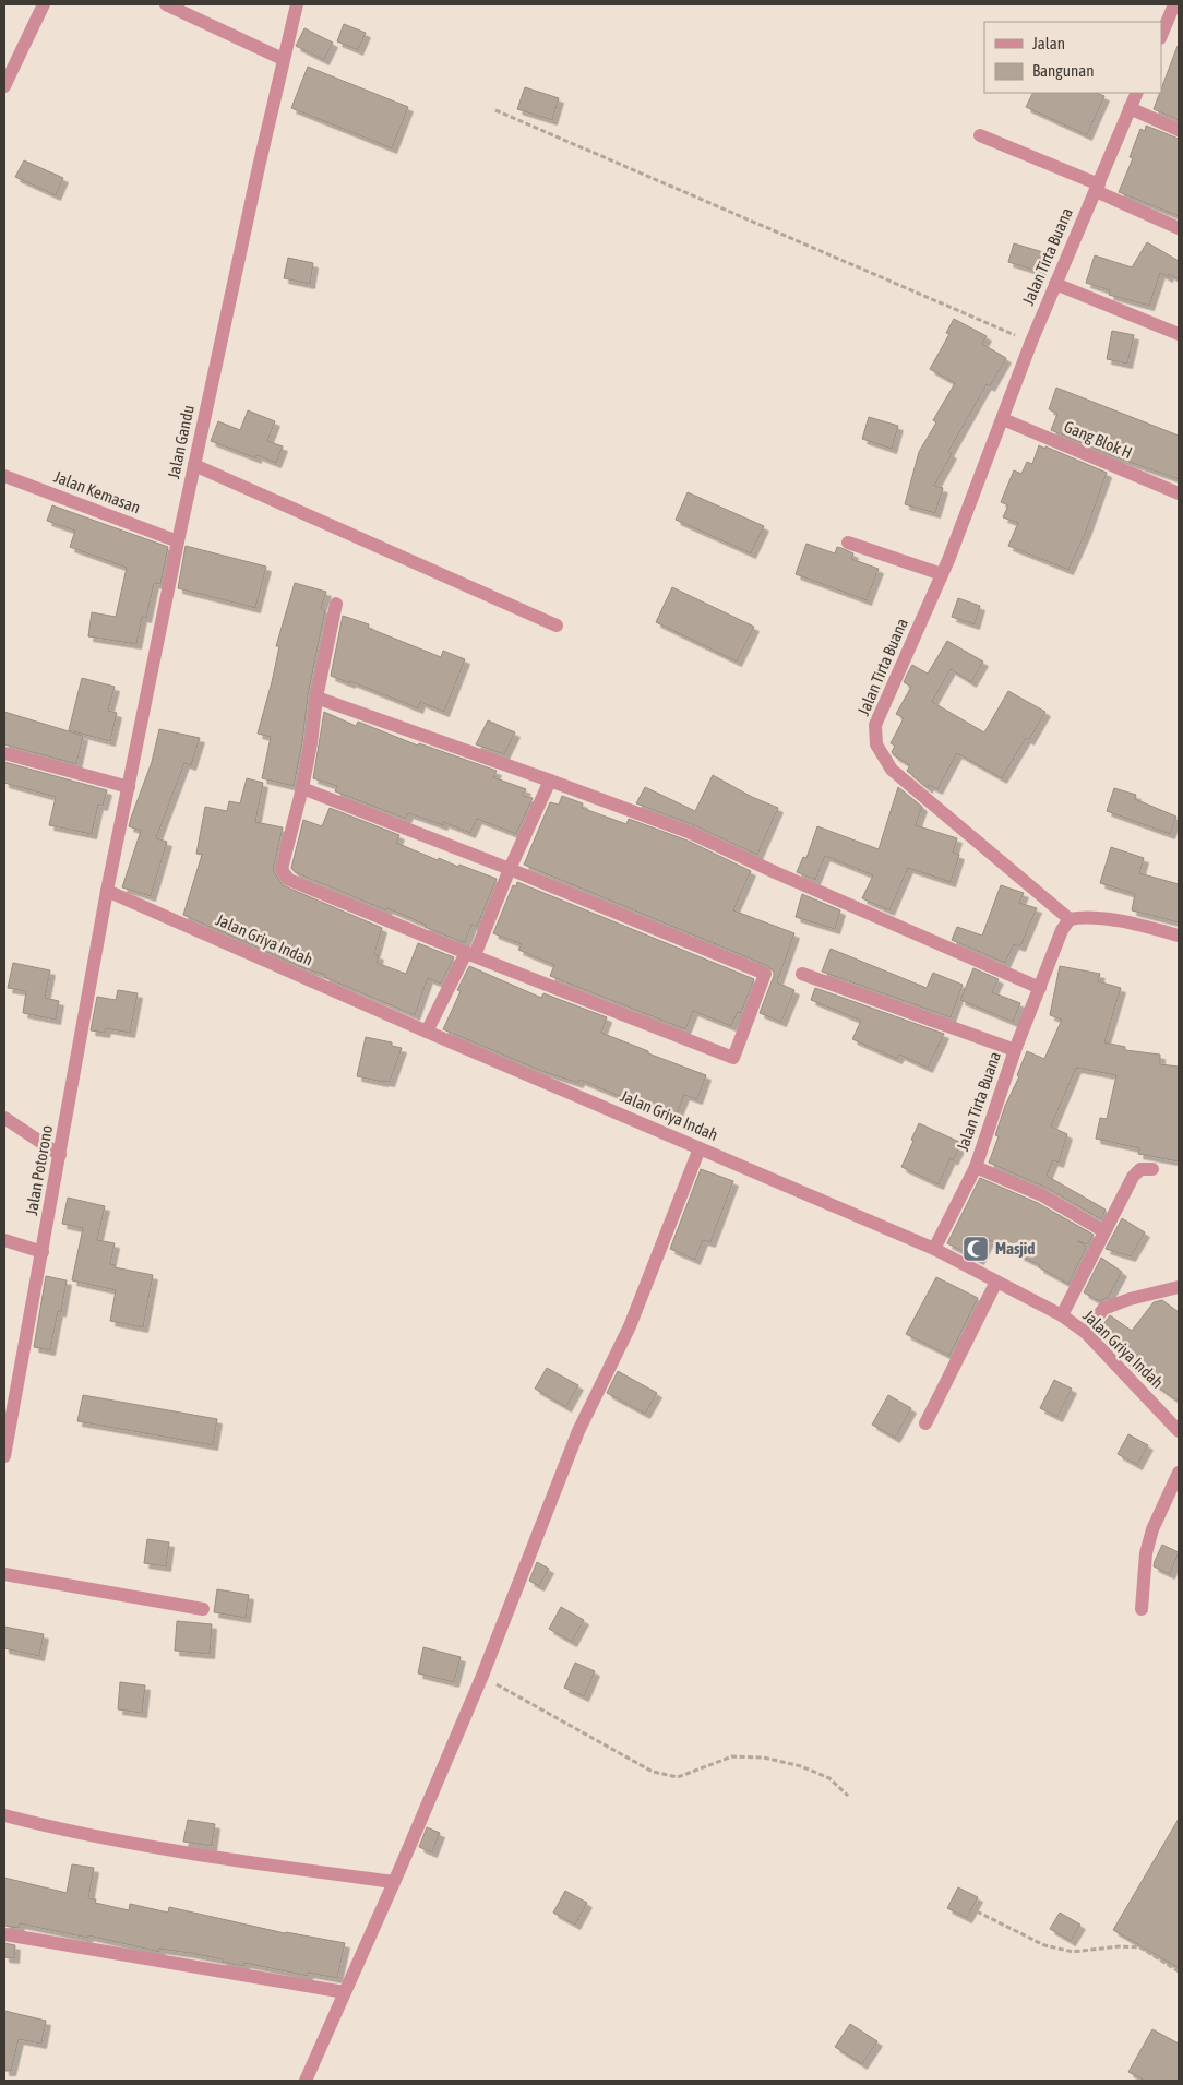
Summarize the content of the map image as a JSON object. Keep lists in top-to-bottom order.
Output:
{
  "streets": {
    "street": [
      "Jalan Tirta Buana",
      "Gang Blok H",
      "Jalan Gandu",
      "Jalan Kemasan",
      "Jalan Griya Indah",
      "Jalan Potorono"
    ]
  },
  "crossings": [
    ["Jalan Tirta Buana", "Gang Blok H"],
    ["Jalan Tirta Buana", "Jalan Griya Indah"],
    ["Jalan Gandu", "Jalan Kemasan"],
    ["Jalan Gandu", "Jalan Griya Indah"],
    ["Jalan Gandu", "Jalan Potorono"],
    ["Jalan Griya Indah", "Jalan Potorono"]
  ],
  "places": {
    "mosque": ["Masjid"]
  },
  "legend": ["Jalan", "Bangunan"]
}
